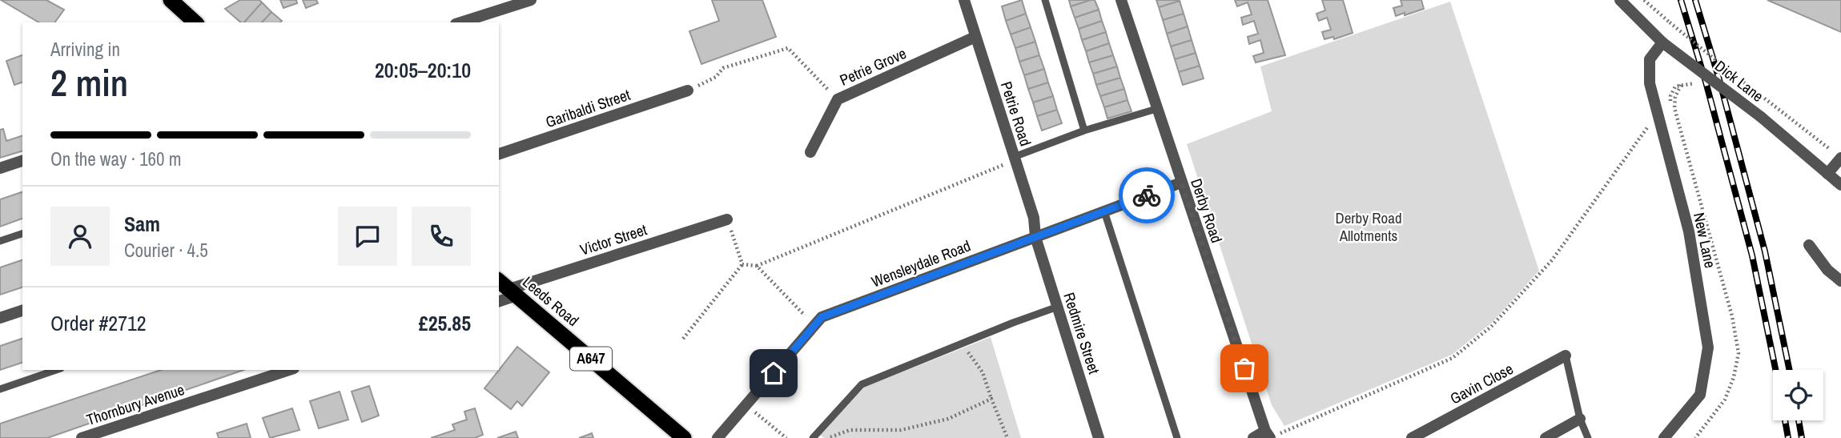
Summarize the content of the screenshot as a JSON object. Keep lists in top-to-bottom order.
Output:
{
  "streets": {
    "highway": ["Leeds Road", "A647"],
    "street": [
      "Petrie Grove",
      "Dick Lane",
      "Garibaldi Street",
      "Petrie Road",
      "Derby Road",
      "Victor Street",
      "New Lane",
      "Wensleydale Road",
      "Redmire Street",
      "Gavin Close",
      "Thornbury Avenue"
    ]
  },
  "crossings": [
    ["Petrie Grove", "Petrie Road"],
    ["Dick Lane", "New Lane"],
    ["Petrie Road", "Wensleydale Road"],
    ["Petrie Road", "Redmire Street"],
    ["Derby Road", "Wensleydale Road"],
    ["Victor Street", "Leeds Road"],
    ["Wensleydale Road", "Redmire Street"]
  ],
  "parks": ["Derby Road Allotments"],
  "page": {
    "heading": ["2 min", "Arriving in", "20:05–20:10"],
    "panel": [
      "Sam",
      "Courier · 4.5",
      "Order #2712",
      "£25.85"
    ],
    "bar": "On the way · 160 m"
  }
}
